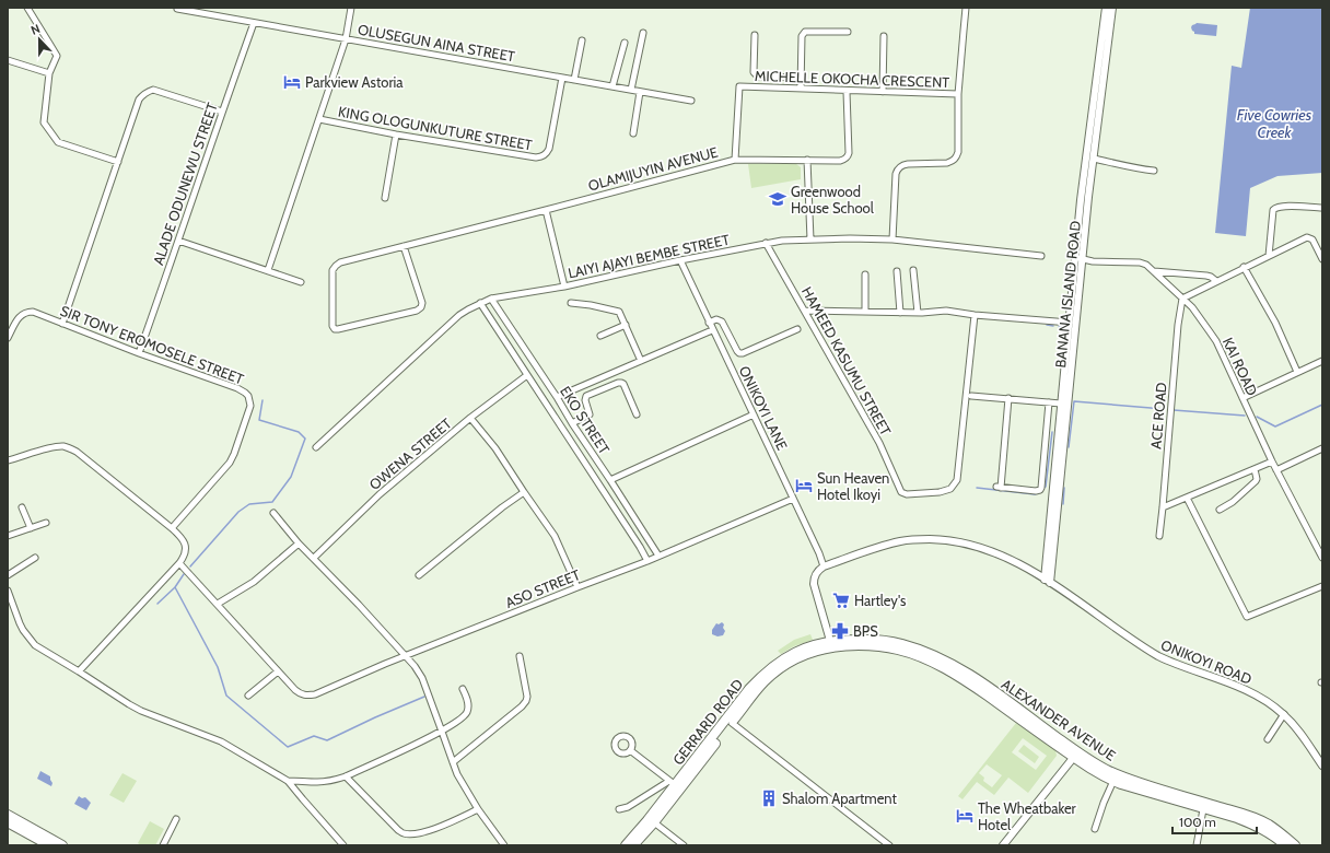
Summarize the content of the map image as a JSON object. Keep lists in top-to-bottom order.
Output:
{
  "streets": {
    "main road": ["ALEXANDER AVENUE", "GERRARD ROAD"],
    "street": [
      "OLUSEGUN AINA STREET",
      "MICHELLE OKOCHA CRESCENT",
      "KING OLOGUNKUTURE STREET",
      "OLAMIJUYIN AVENUE",
      "ALADE ODUNEWU STREET",
      "LAIYI AJAYI BEMBE STREET",
      "BANANA ISLAND ROAD",
      "SIR TONY EROMOSELE STREET",
      "HAMEED KASUMU STREET",
      "KAI ROAD",
      "ONIKOYI LANE",
      "ACE ROAD",
      "EKO STREET",
      "OWENA STREET",
      "ASO STREET",
      "ONIKOYI ROAD"
    ]
  },
  "crossings": [
    ["OLUSEGUN AINA STREET", "KING OLOGUNKUTURE STREET"],
    ["OLUSEGUN AINA STREET", "ALADE ODUNEWU STREET"],
    ["MICHELLE OKOCHA CRESCENT", "OLAMIJUYIN AVENUE"],
    ["ALADE ODUNEWU STREET", "SIR TONY EROMOSELE STREET"],
    ["LAIYI AJAYI BEMBE STREET", "HAMEED KASUMU STREET"],
    ["LAIYI AJAYI BEMBE STREET", "ONIKOYI LANE"],
    ["LAIYI AJAYI BEMBE STREET", "EKO STREET"],
    ["BANANA ISLAND ROAD", "KAI ROAD"],
    ["BANANA ISLAND ROAD", "ONIKOYI ROAD"],
    ["KAI ROAD", "ACE ROAD"],
    ["ONIKOYI LANE", "ASO STREET"],
    ["ONIKOYI LANE", "ONIKOYI ROAD"],
    ["EKO STREET", "OWENA STREET"],
    ["EKO STREET", "ASO STREET"],
    ["ALEXANDER AVENUE", "GERRARD ROAD"]
  ],
  "water": ["Five Cowries Creek"],
  "places": {
    "hotel": ["Parkview Astoria", "Sun Heaven Hotel Ikoyi", "The Wheatbaker Hotel"],
    "school or university": ["Greenwood House School"],
    "supermarket": ["Hartley's"],
    "pharmacy": ["BPS"],
    "building": ["Shalom Apartment"]
  },
  "scale_bar": "100 m",
  "north": "top"
}
